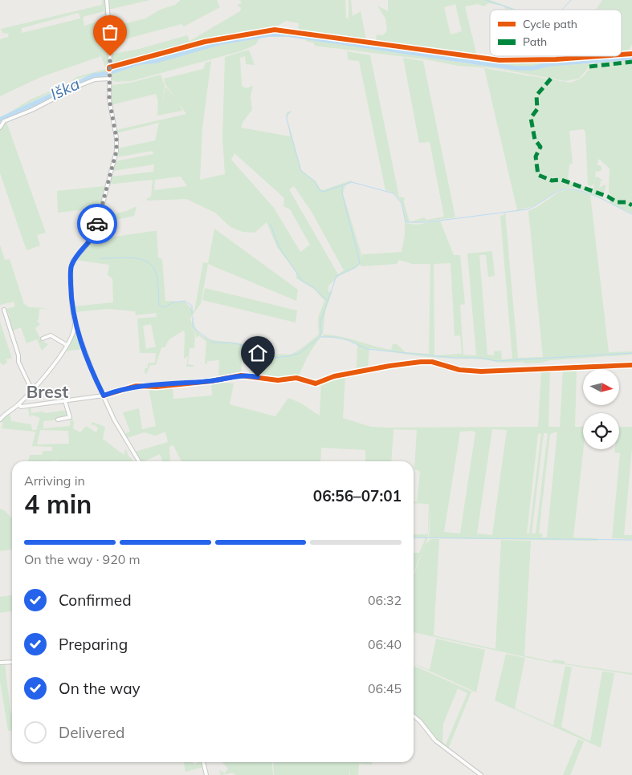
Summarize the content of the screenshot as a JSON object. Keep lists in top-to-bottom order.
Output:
{
  "districts": ["Brest"],
  "water": ["Iška"],
  "legend": ["Cycle path", "Path"],
  "north": "right",
  "page": {
    "heading": ["4 min", "Arriving in", "06:56–07:01"],
    "bar": "On the way · 920 m",
    "list": [
      ["Confirmed", "06:32"],
      ["Preparing", "06:40"],
      ["On the way", "06:45"],
      "Delivered"
    ]
  }
}
